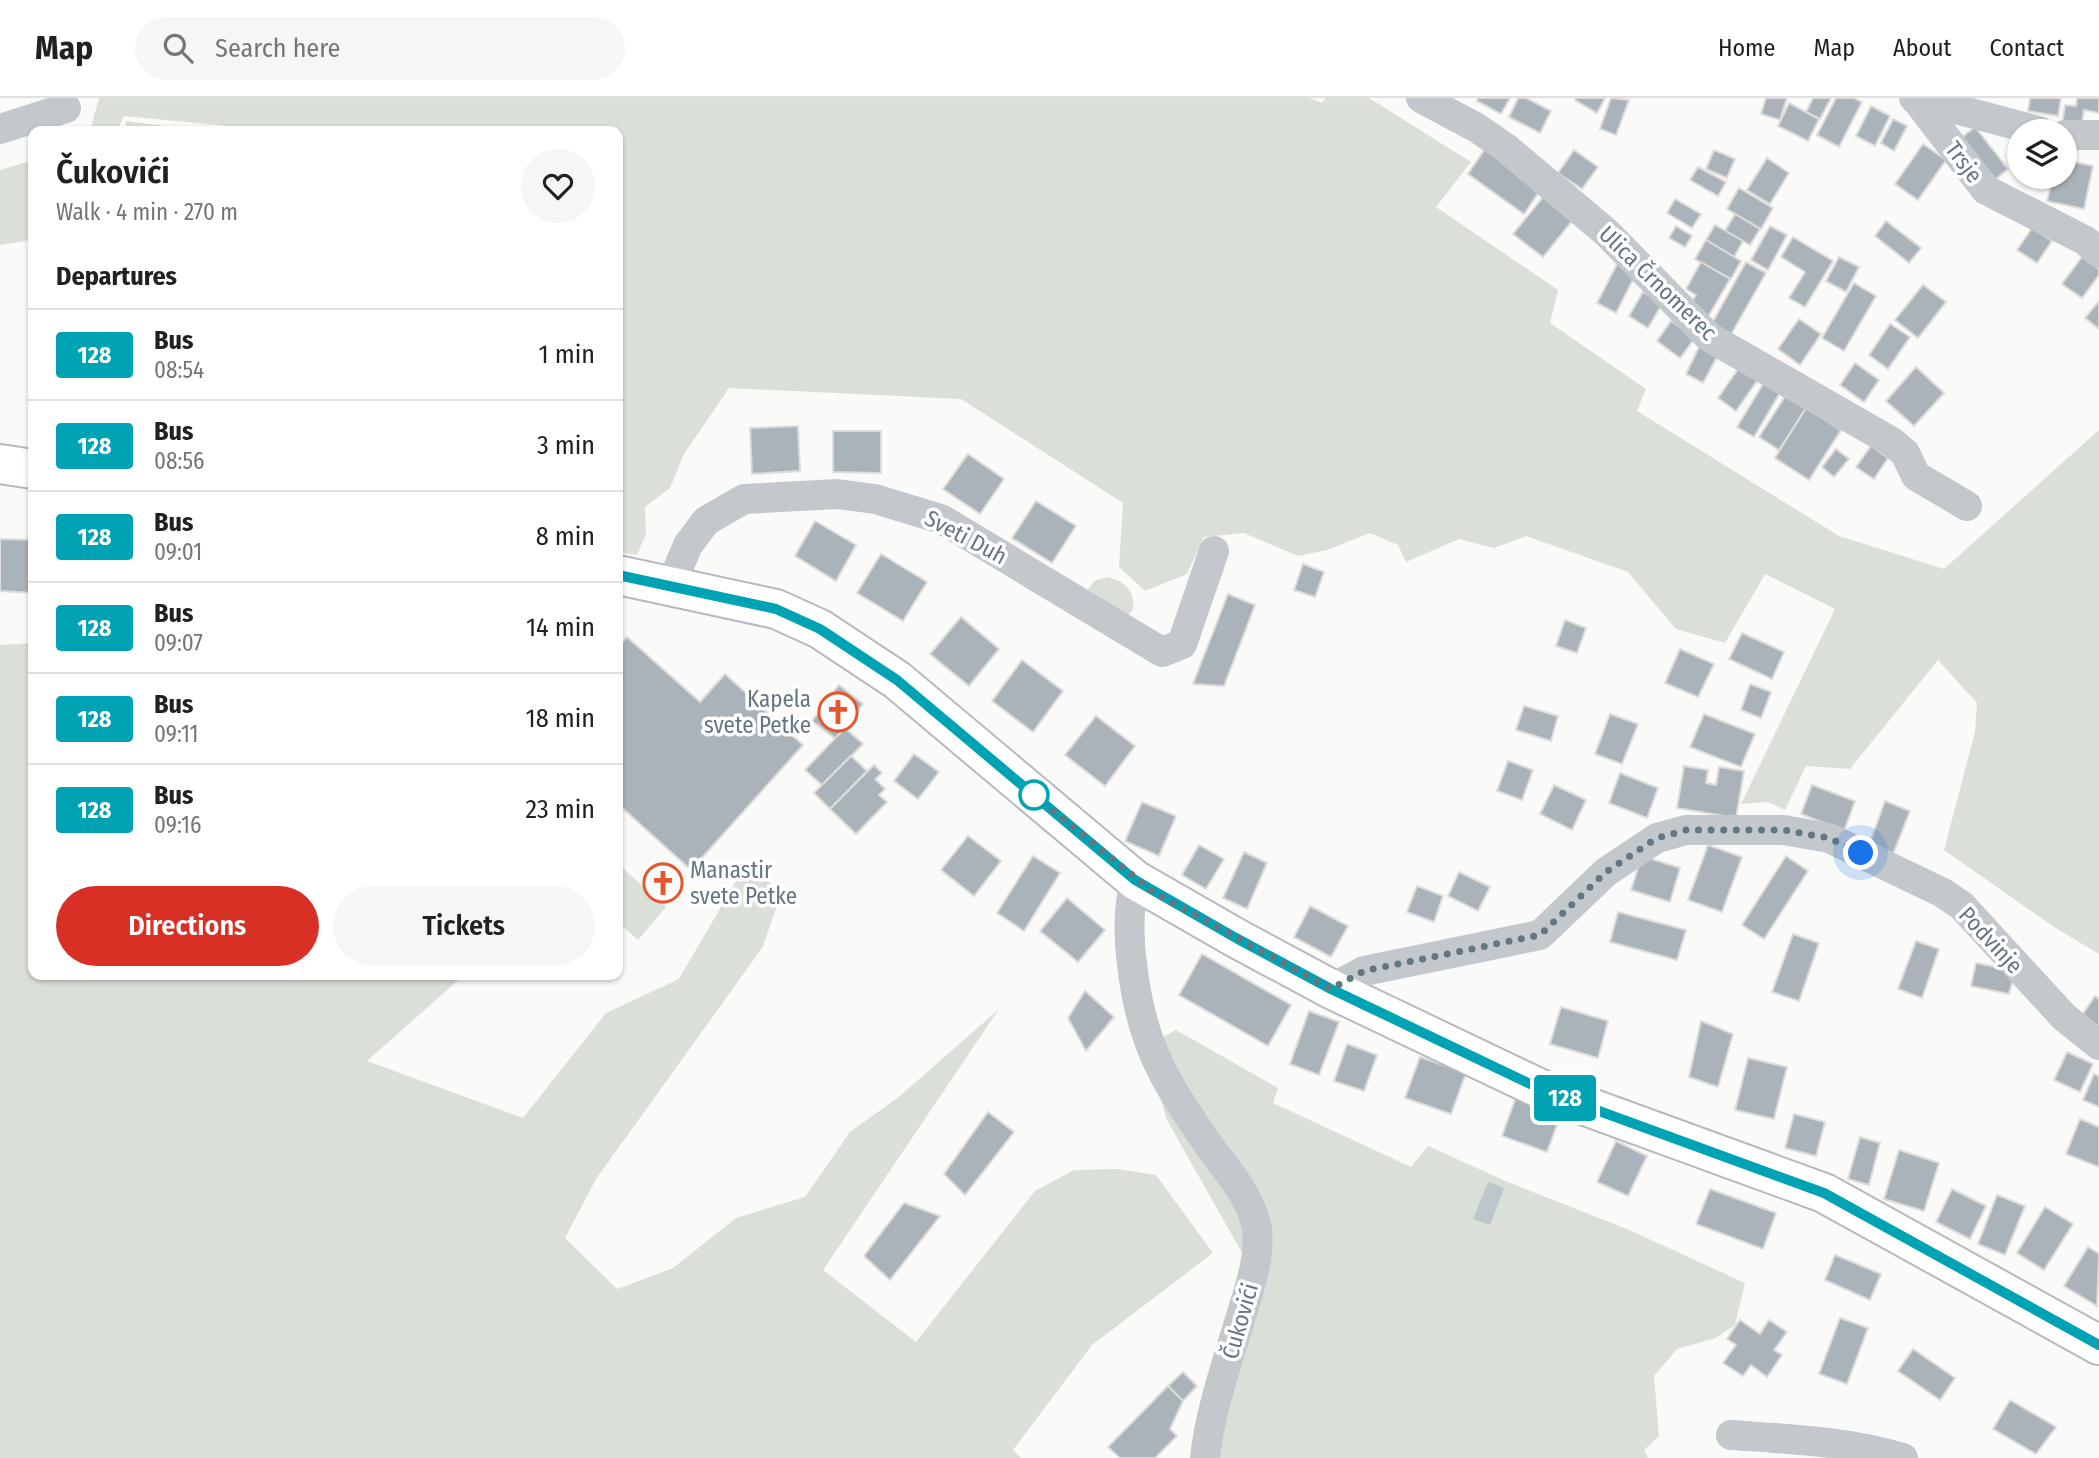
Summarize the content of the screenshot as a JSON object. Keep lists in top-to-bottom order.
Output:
{
  "streets": {
    "street": [
      "Trsje",
      "Ulica Črnomerec",
      "Sveti Duh",
      "Podvinje",
      "Čukovići"
    ]
  },
  "places": {
    "church": ["Kapela svete Petke", "Manastir svete Petke"]
  },
  "lines": ["bus line 128"],
  "page": {
    "header": "Map",
    "search": "Search here",
    "nav": [
      "Home",
      "Map",
      "About",
      "Contact"
    ],
    "on_map": "128",
    "heading": [
      ["Čukovići", "Walk · 4 min · 270 m"],
      "Departures"
    ],
    "list": [
      {
        "mark": "128",
        "name": "Bus",
        "note": "08:54",
        "value": "1 min"
      },
      {
        "mark": "128",
        "name": "Bus",
        "note": "08:56",
        "value": "3 min"
      },
      {
        "mark": "128",
        "name": "Bus",
        "note": "09:01",
        "value": "8 min"
      },
      {
        "mark": "128",
        "name": "Bus",
        "note": "09:07",
        "value": "14 min"
      },
      {
        "mark": "128",
        "name": "Bus",
        "note": "09:11",
        "value": "18 min"
      },
      {
        "mark": "128",
        "name": "Bus",
        "note": "09:16",
        "value": "23 min"
      }
    ],
    "buttons": ["Directions", "Tickets"]
  }
}
